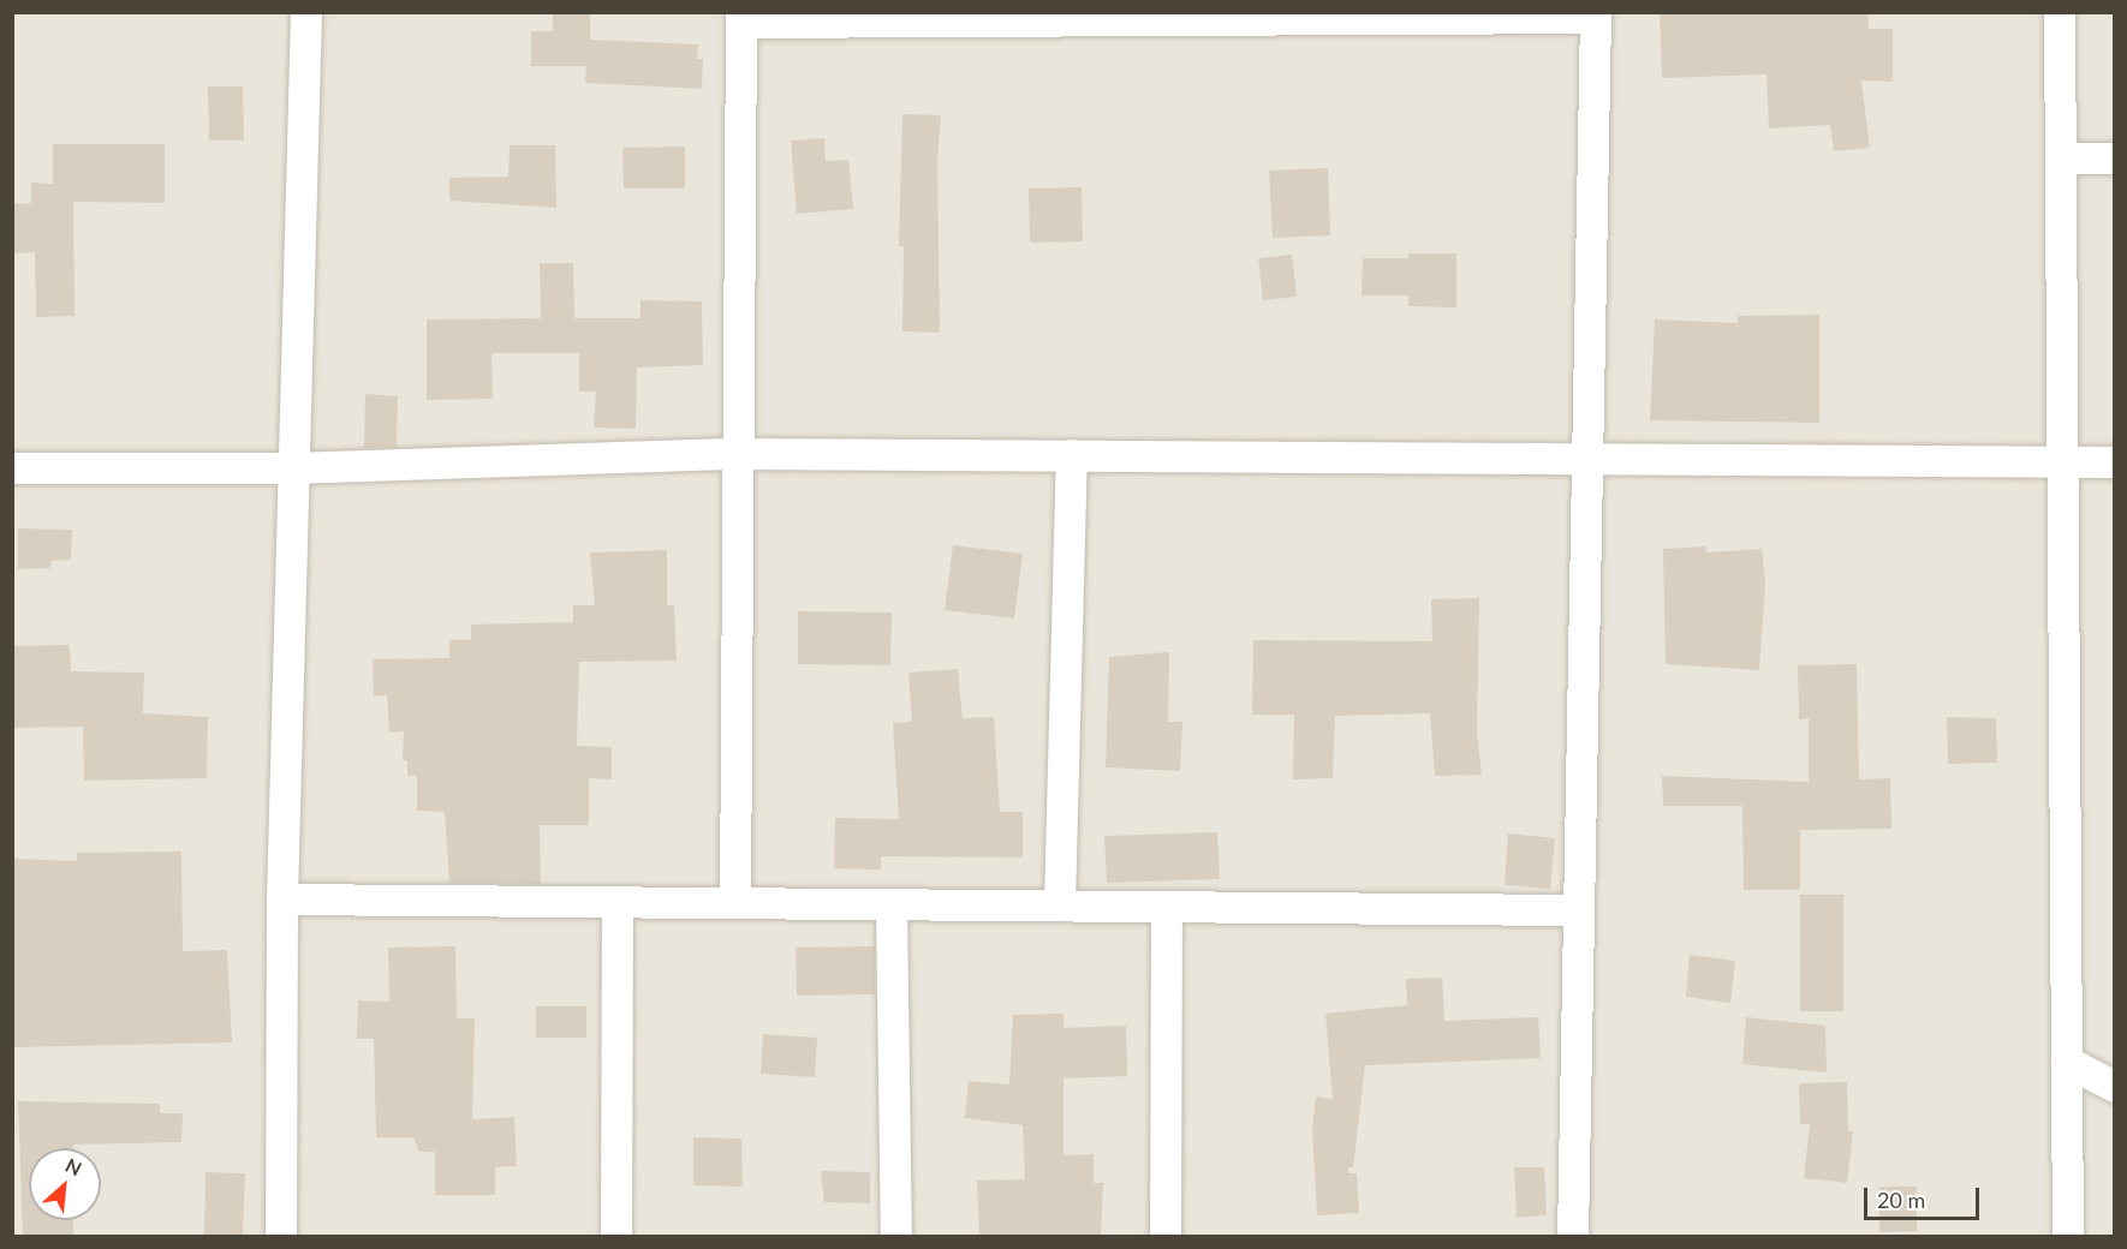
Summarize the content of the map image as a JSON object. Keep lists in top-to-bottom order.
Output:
{
  "scale_bar": "20 m",
  "north": "top right"
}
